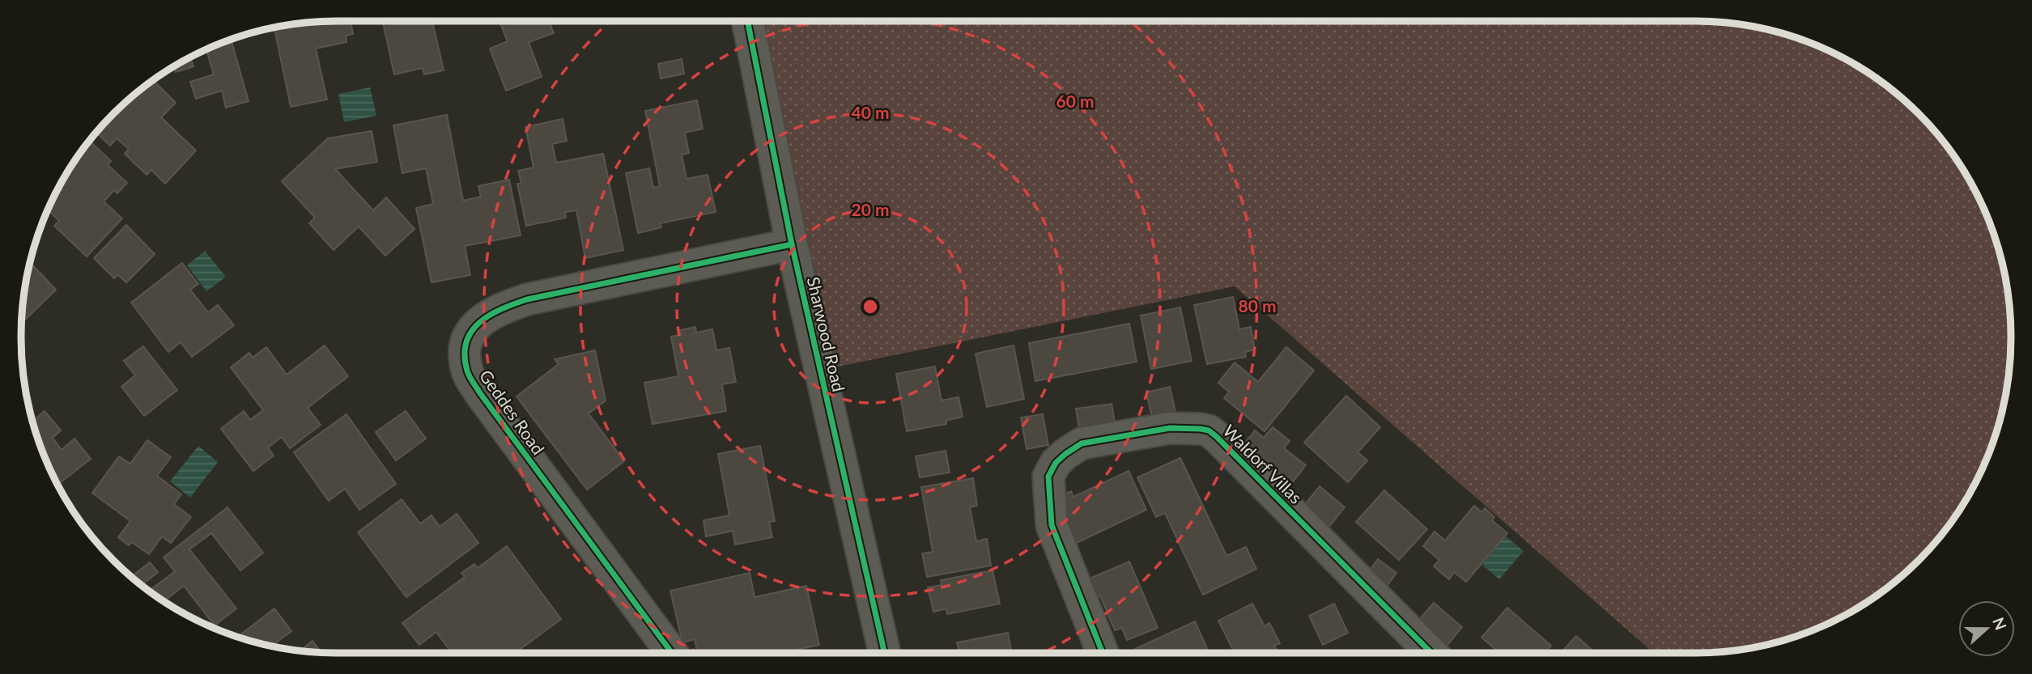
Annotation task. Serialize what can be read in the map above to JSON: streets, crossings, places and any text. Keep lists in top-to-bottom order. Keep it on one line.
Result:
{"streets":{"street":["Sharwood Road","Geddes Road","Waldorf Villas"]},"crossings":[["Sharwood Road","Geddes Road"]],"north":"right","rings":["60 m","40 m","20 m","80 m"]}
